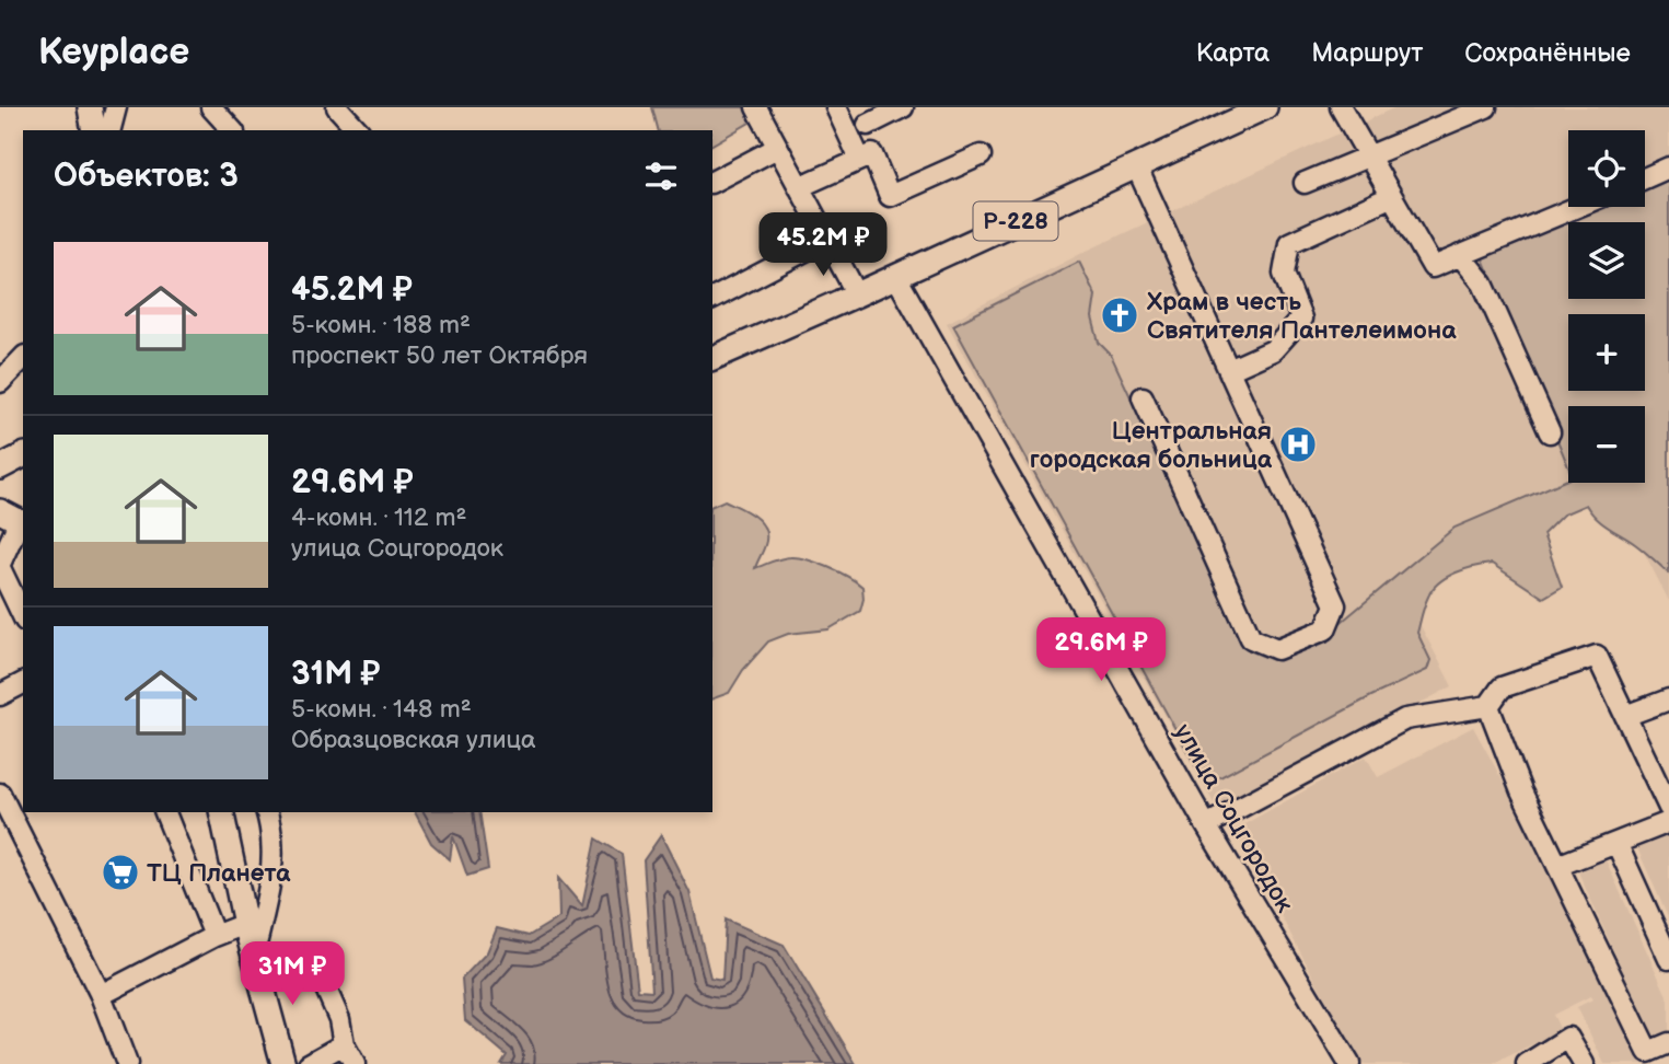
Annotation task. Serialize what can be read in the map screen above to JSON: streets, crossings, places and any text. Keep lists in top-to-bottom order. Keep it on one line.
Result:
{"streets":{"main road":["Р-228"],"street":["улица Соцгородок"]},"crossings":[["Р-228","улица Соцгородок"]],"places":{"church":["Храм в честь Святителя Пантелеимона"],"hospital":["Центральная городская больница"],"supermarket":["ТЦ Планета"]},"page":{"header":"Keyplace","nav":["Карта","Маршрут","Сохранённые"],"map_buttons":["+","−"],"heading":"Объектов: 3","price":["45.2M ₽","29.6M ₽","31M ₽"],"list":[{"name":"45.2M ₽","note":"5-комн. · 188 m² · проспект 50 лет Октября"},{"name":"29.6M ₽","note":"4-комн. · 112 m² · улица Соцгородок"},{"name":"31M ₽","note":"5-комн. · 148 m² · Образцовская улица"}]}}
